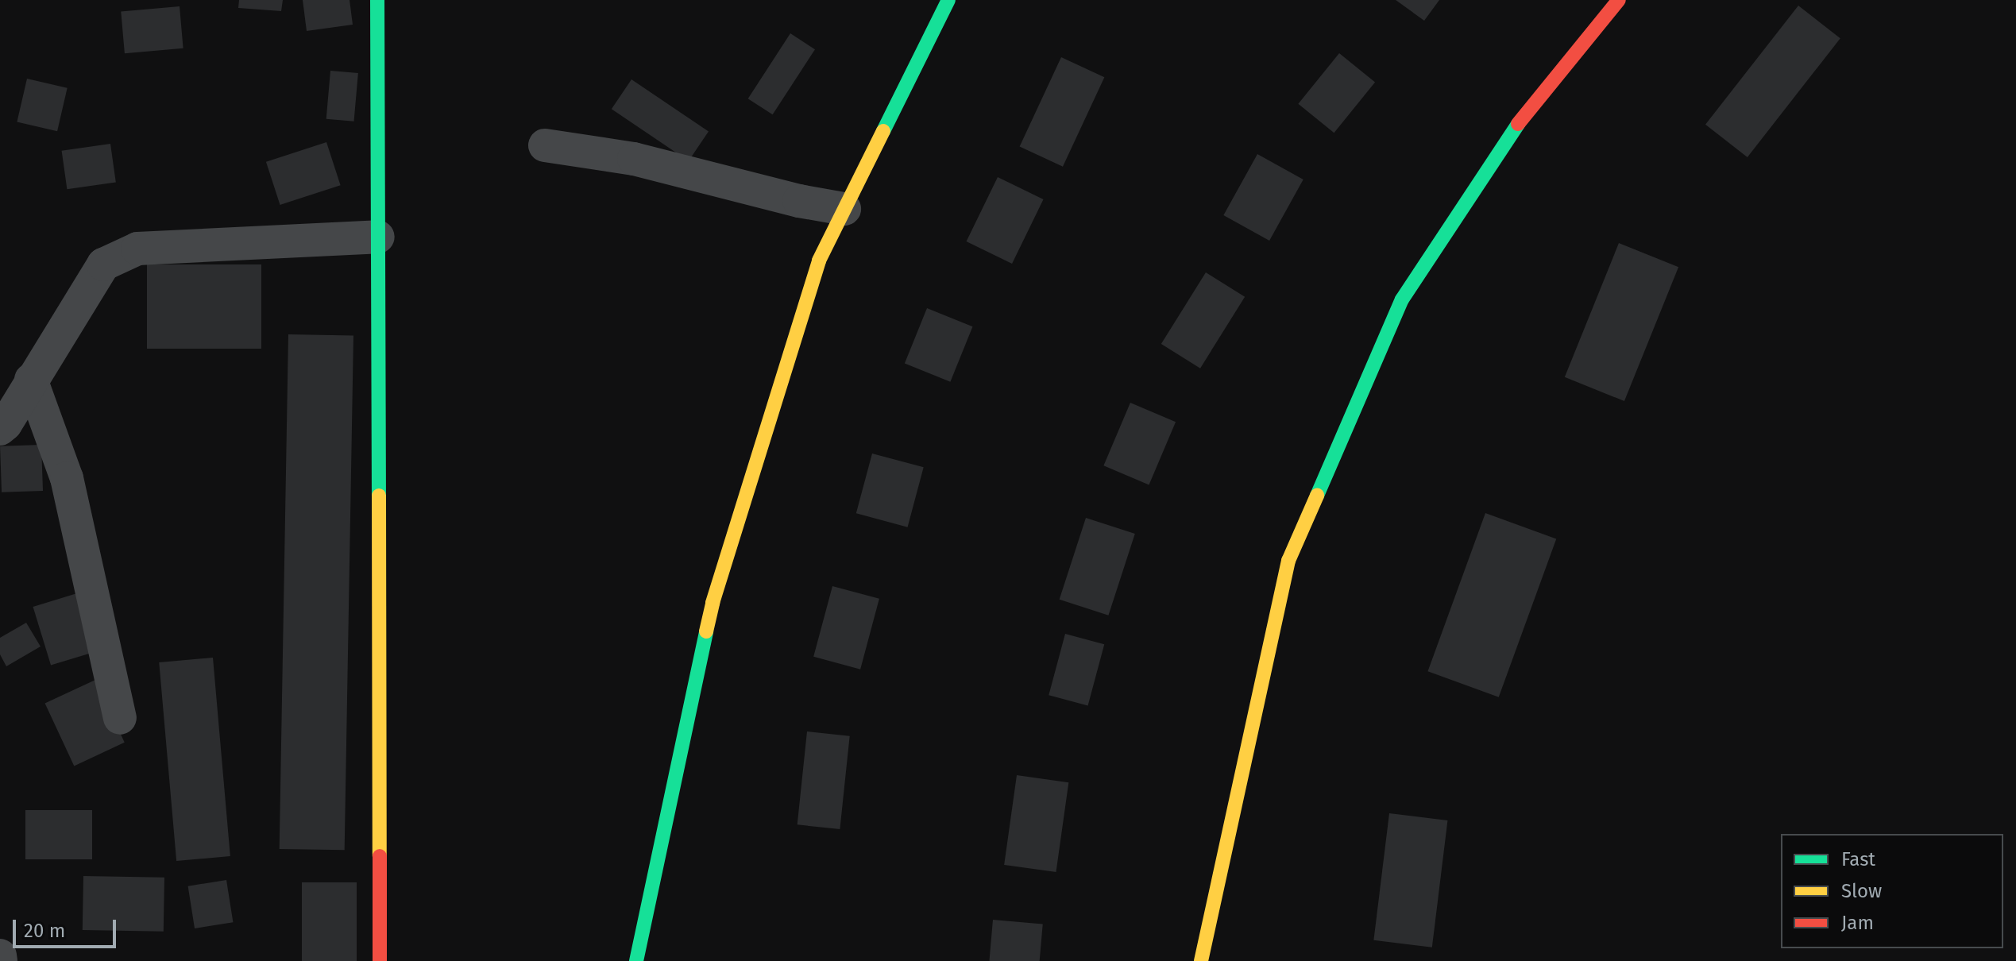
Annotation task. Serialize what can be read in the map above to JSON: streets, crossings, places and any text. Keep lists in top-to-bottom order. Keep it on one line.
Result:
{"legend":["Fast","Slow","Jam"],"scale_bar":"20 m"}
